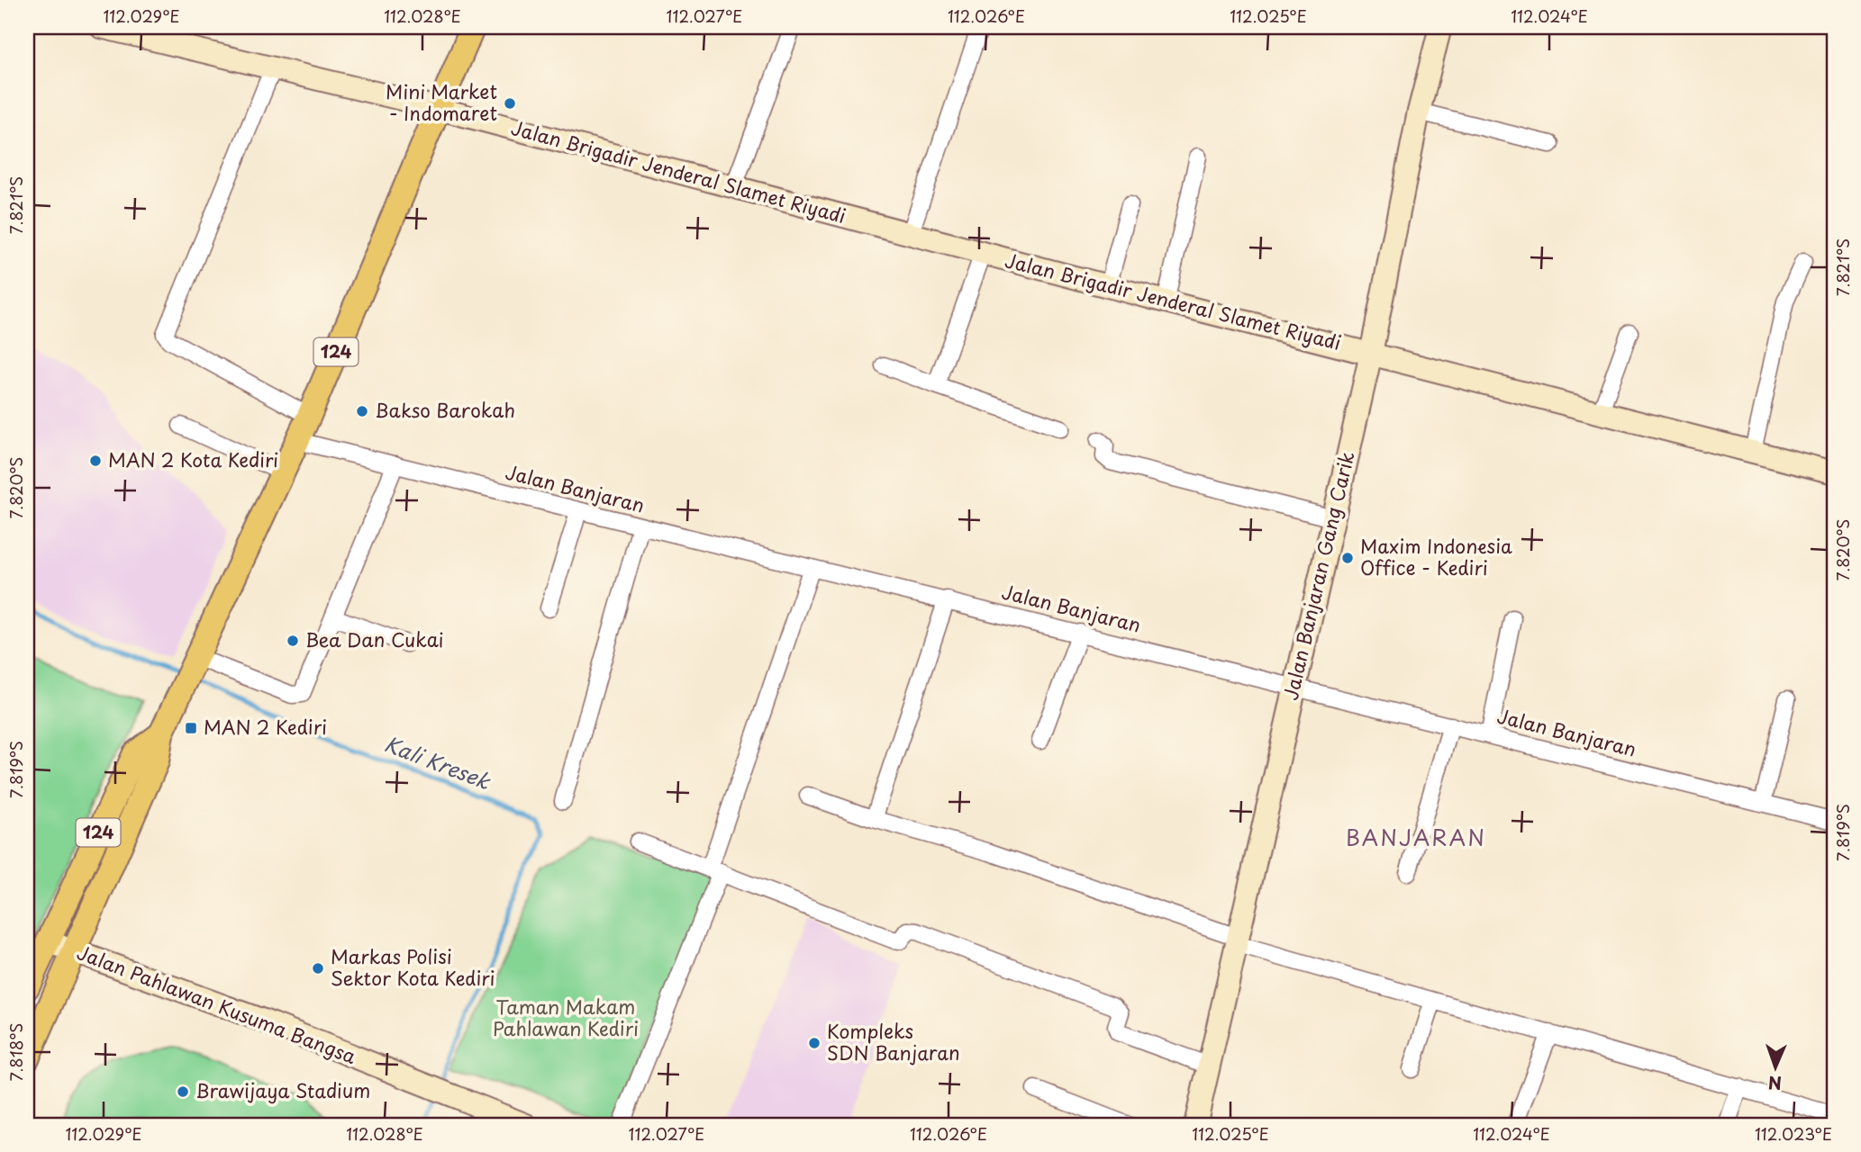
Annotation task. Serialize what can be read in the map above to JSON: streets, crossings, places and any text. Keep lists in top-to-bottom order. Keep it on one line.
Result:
{"streets":{"main road":["124"],"street":["Jalan Brigadir Jenderal Slamet Riyadi","Jalan Banjaran","Jalan Banjaran Gang Carik","Jalan Pahlawan Kusuma Bangsa"]},"crossings":[["Jalan Brigadir Jenderal Slamet Riyadi","124"],["Jalan Brigadir Jenderal Slamet Riyadi","Jalan Banjaran Gang Carik"],["124","Jalan Banjaran"],["124","Jalan Pahlawan Kusuma Bangsa"],["Jalan Banjaran","Jalan Banjaran Gang Carik"]],"districts":["BANJARAN"],"water":["Kali Kresek"],"parks":["Taman Makam Pahlawan Kediri"],"places":{"other":["Mini Market - Indomaret","Bakso Barokah","MAN 2 Kota Kediri","Maxim Indonesia Office - Kediri","Bea Dan Cukai","Markas Polisi Sektor Kota Kediri","Kompleks SDN Banjaran","Brawijaya Stadium"],"transit":["MAN 2 Kediri"]},"north":"bottom","coordinates":["112.029°E","112.028°E","112.027°E","112.026°E","112.025°E","112.024°E","7.821°S","7.820°S","7.819°S","7.818°S","112.023°E"]}
